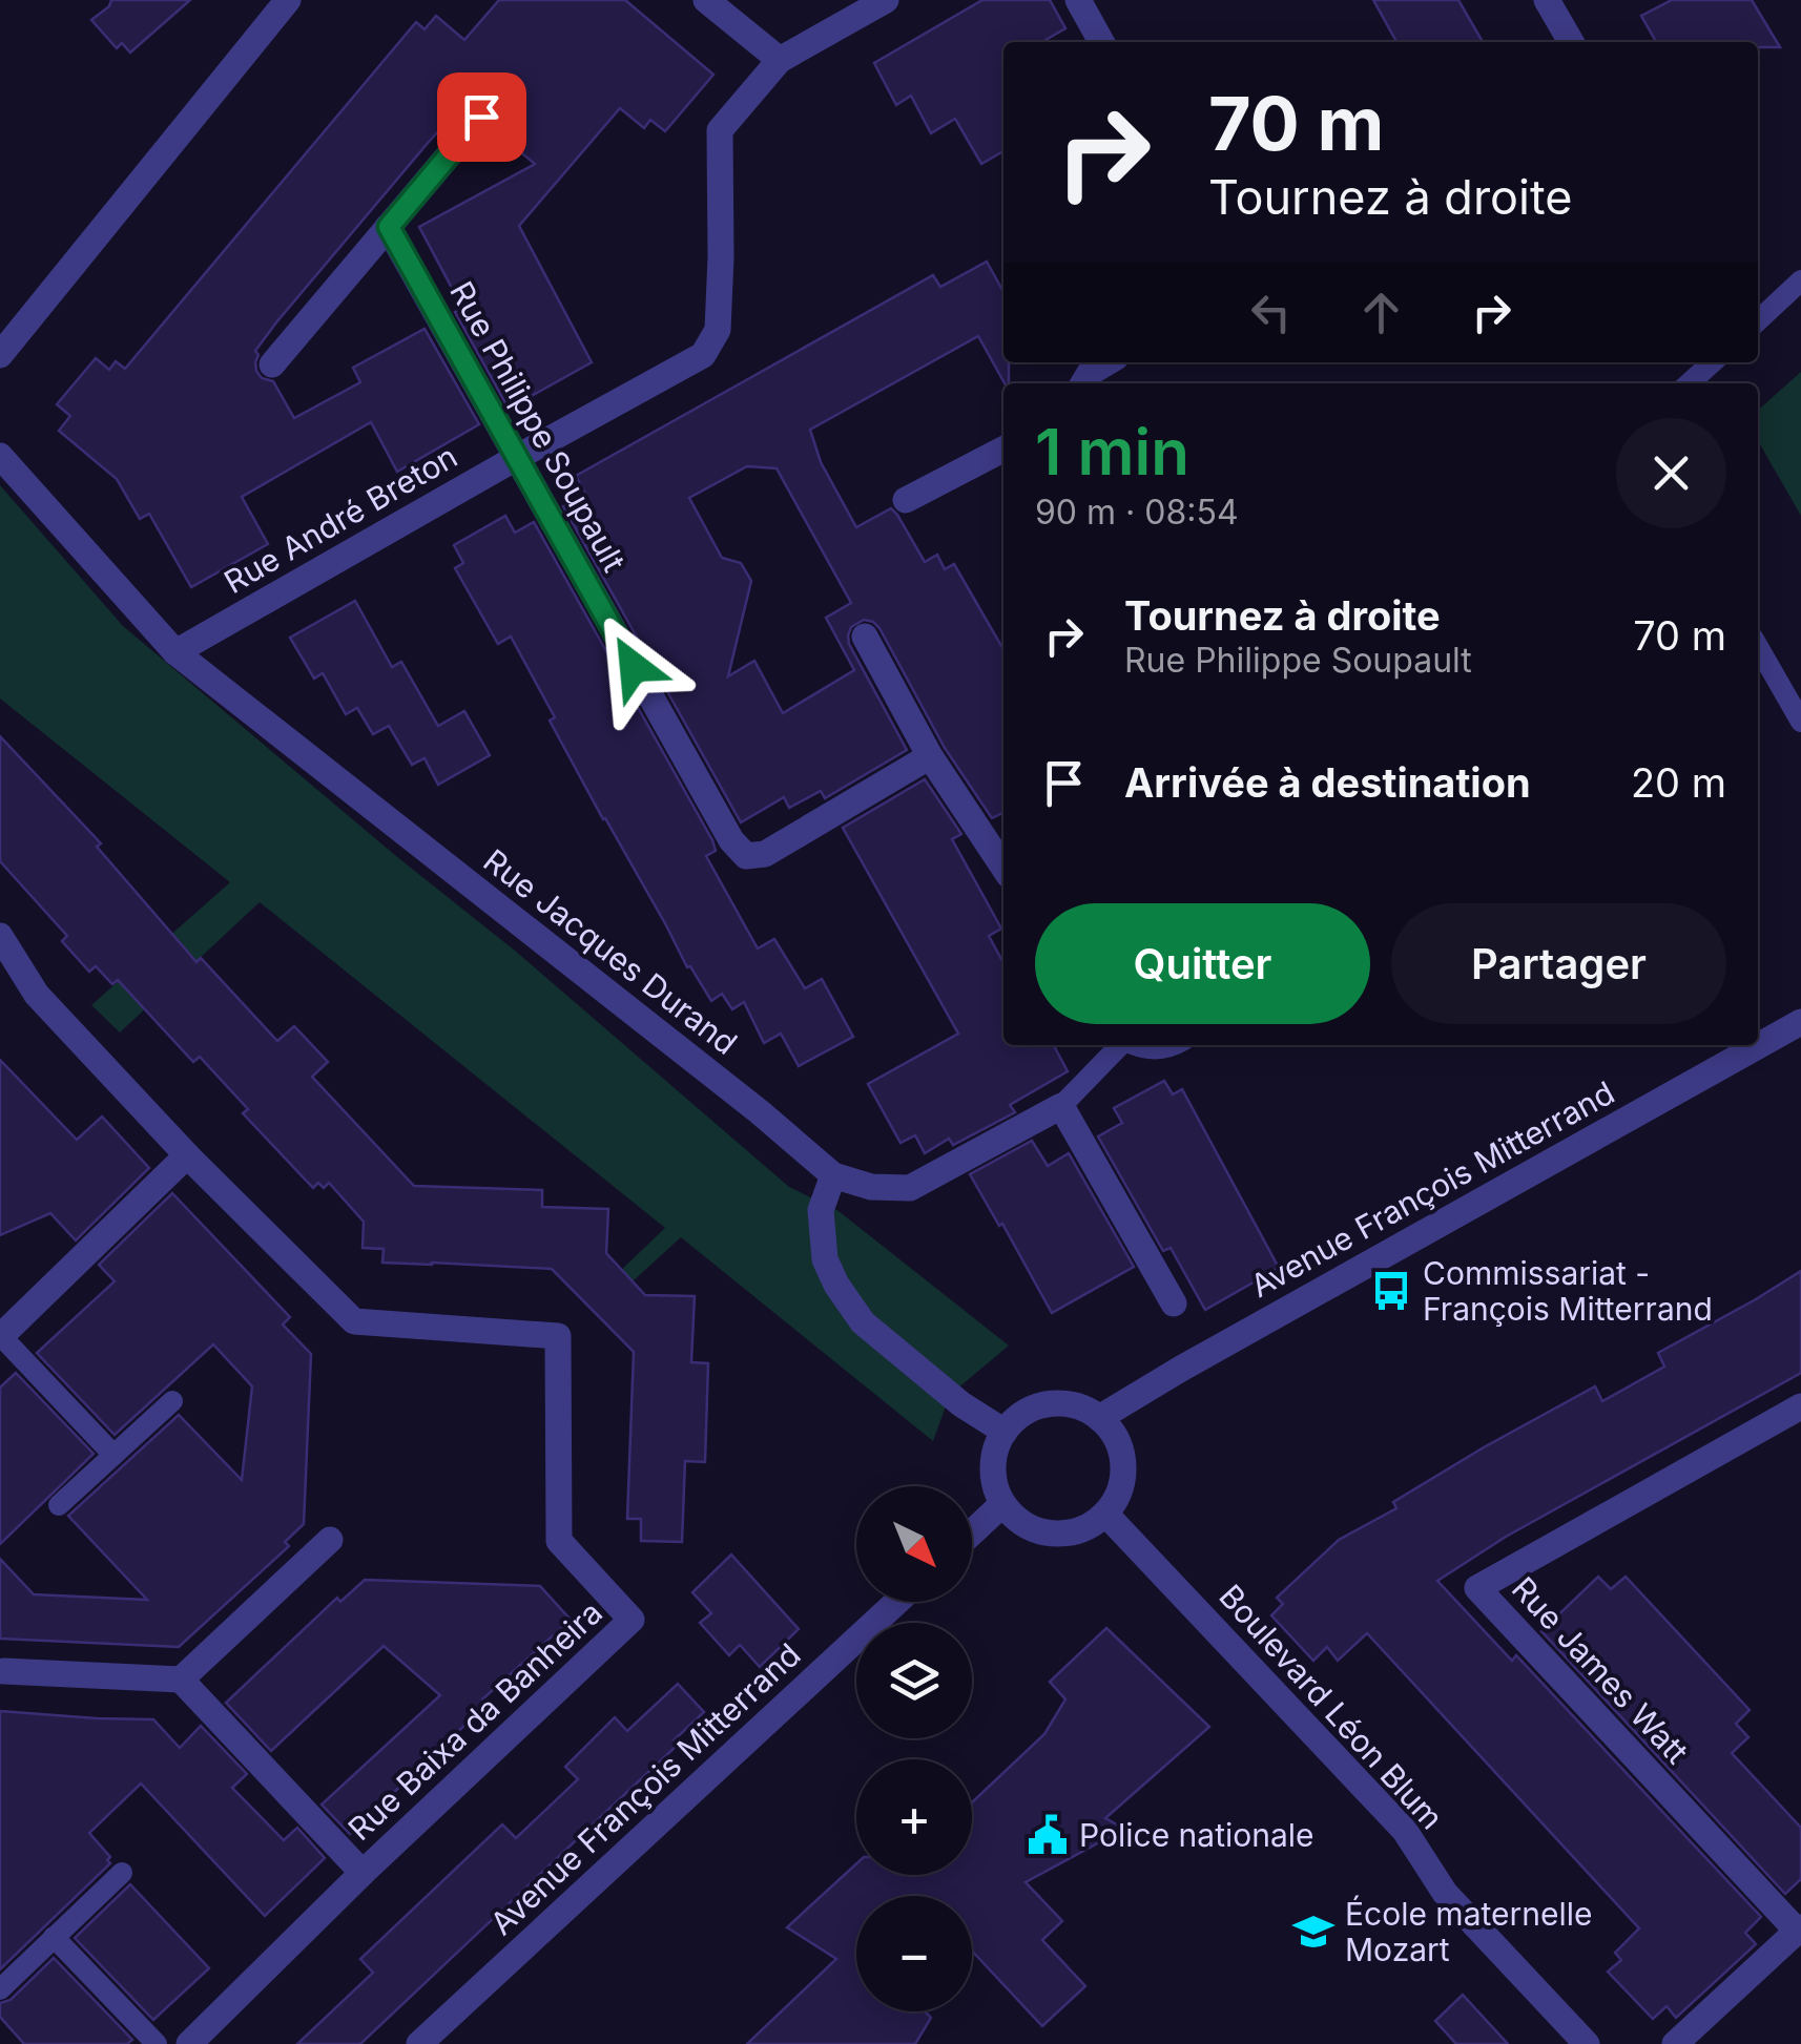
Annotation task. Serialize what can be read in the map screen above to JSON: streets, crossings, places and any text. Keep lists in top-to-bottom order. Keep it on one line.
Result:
{"streets":{"street":["Rue Philippe Soupault","Rue André Breton","Rue Jacques Durand","Avenue François Mitterrand","Rue James Watt","Boulevard Léon Blum","Rue Baixa da Banheira"]},"crossings":[["Rue Philippe Soupault","Rue André Breton"],["Rue André Breton","Rue Jacques Durand"],["Avenue François Mitterrand","Boulevard Léon Blum"]],"places":{"bus stop":["Commissariat - François Mitterrand"],"public building":["Police nationale"],"school or university":["École maternelle Mozart"]},"north":"bottom right","page":{"turn":["70 m","Tournez à droite"],"heading":["1 min","90 m · 08:54"],"list":[{"name":"Tournez à droite","note":"Rue Philippe Soupault","value":"70 m"},{"name":"Arrivée à destination","value":"20 m"}],"buttons":["Quitter","Partager"],"map_buttons":["+","−"]}}
